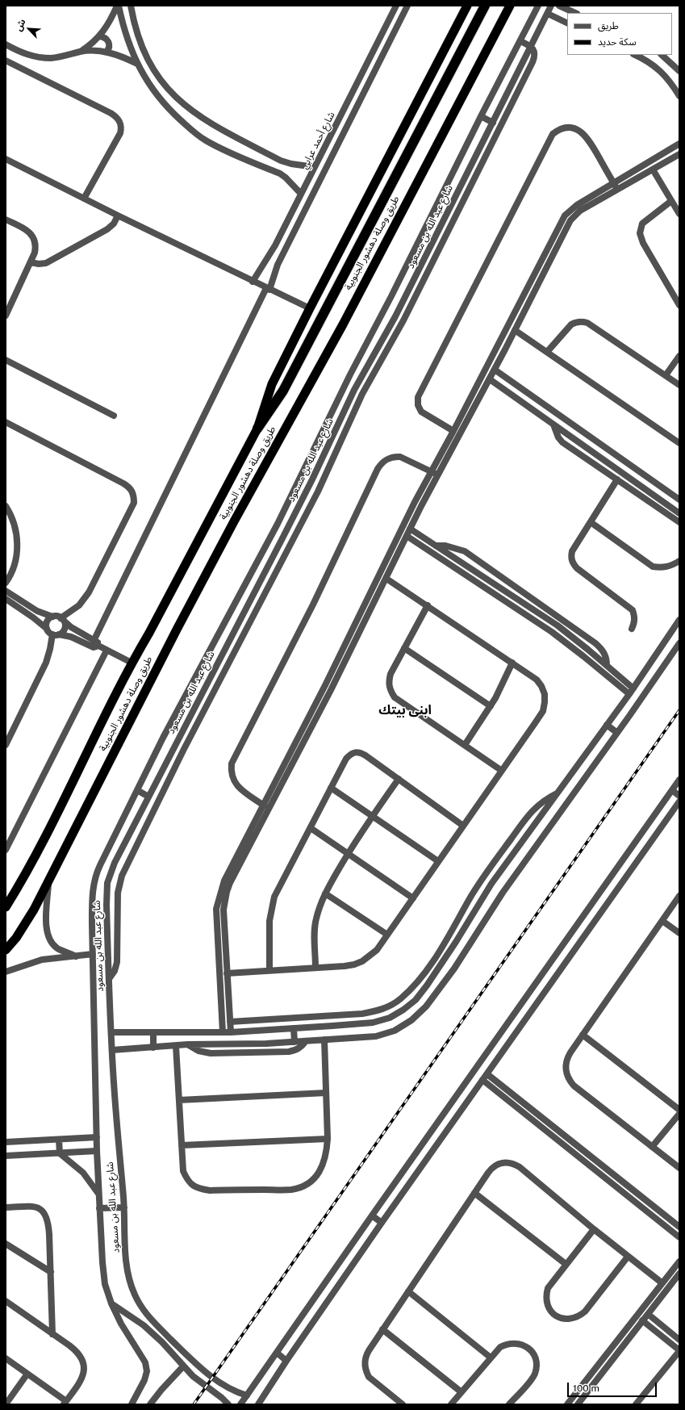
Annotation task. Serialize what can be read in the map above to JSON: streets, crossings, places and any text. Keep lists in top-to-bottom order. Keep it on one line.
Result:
{"streets":{"highway":["طريق وصلة دهشور الجنوبية"],"street":["شارع أحمد عرابي","شارع عبد الله بن مسعود"]},"districts":["ابنى بيتك"],"legend":["طريق","سكة حديد"],"scale_bar":"100 m","north":"top left"}
